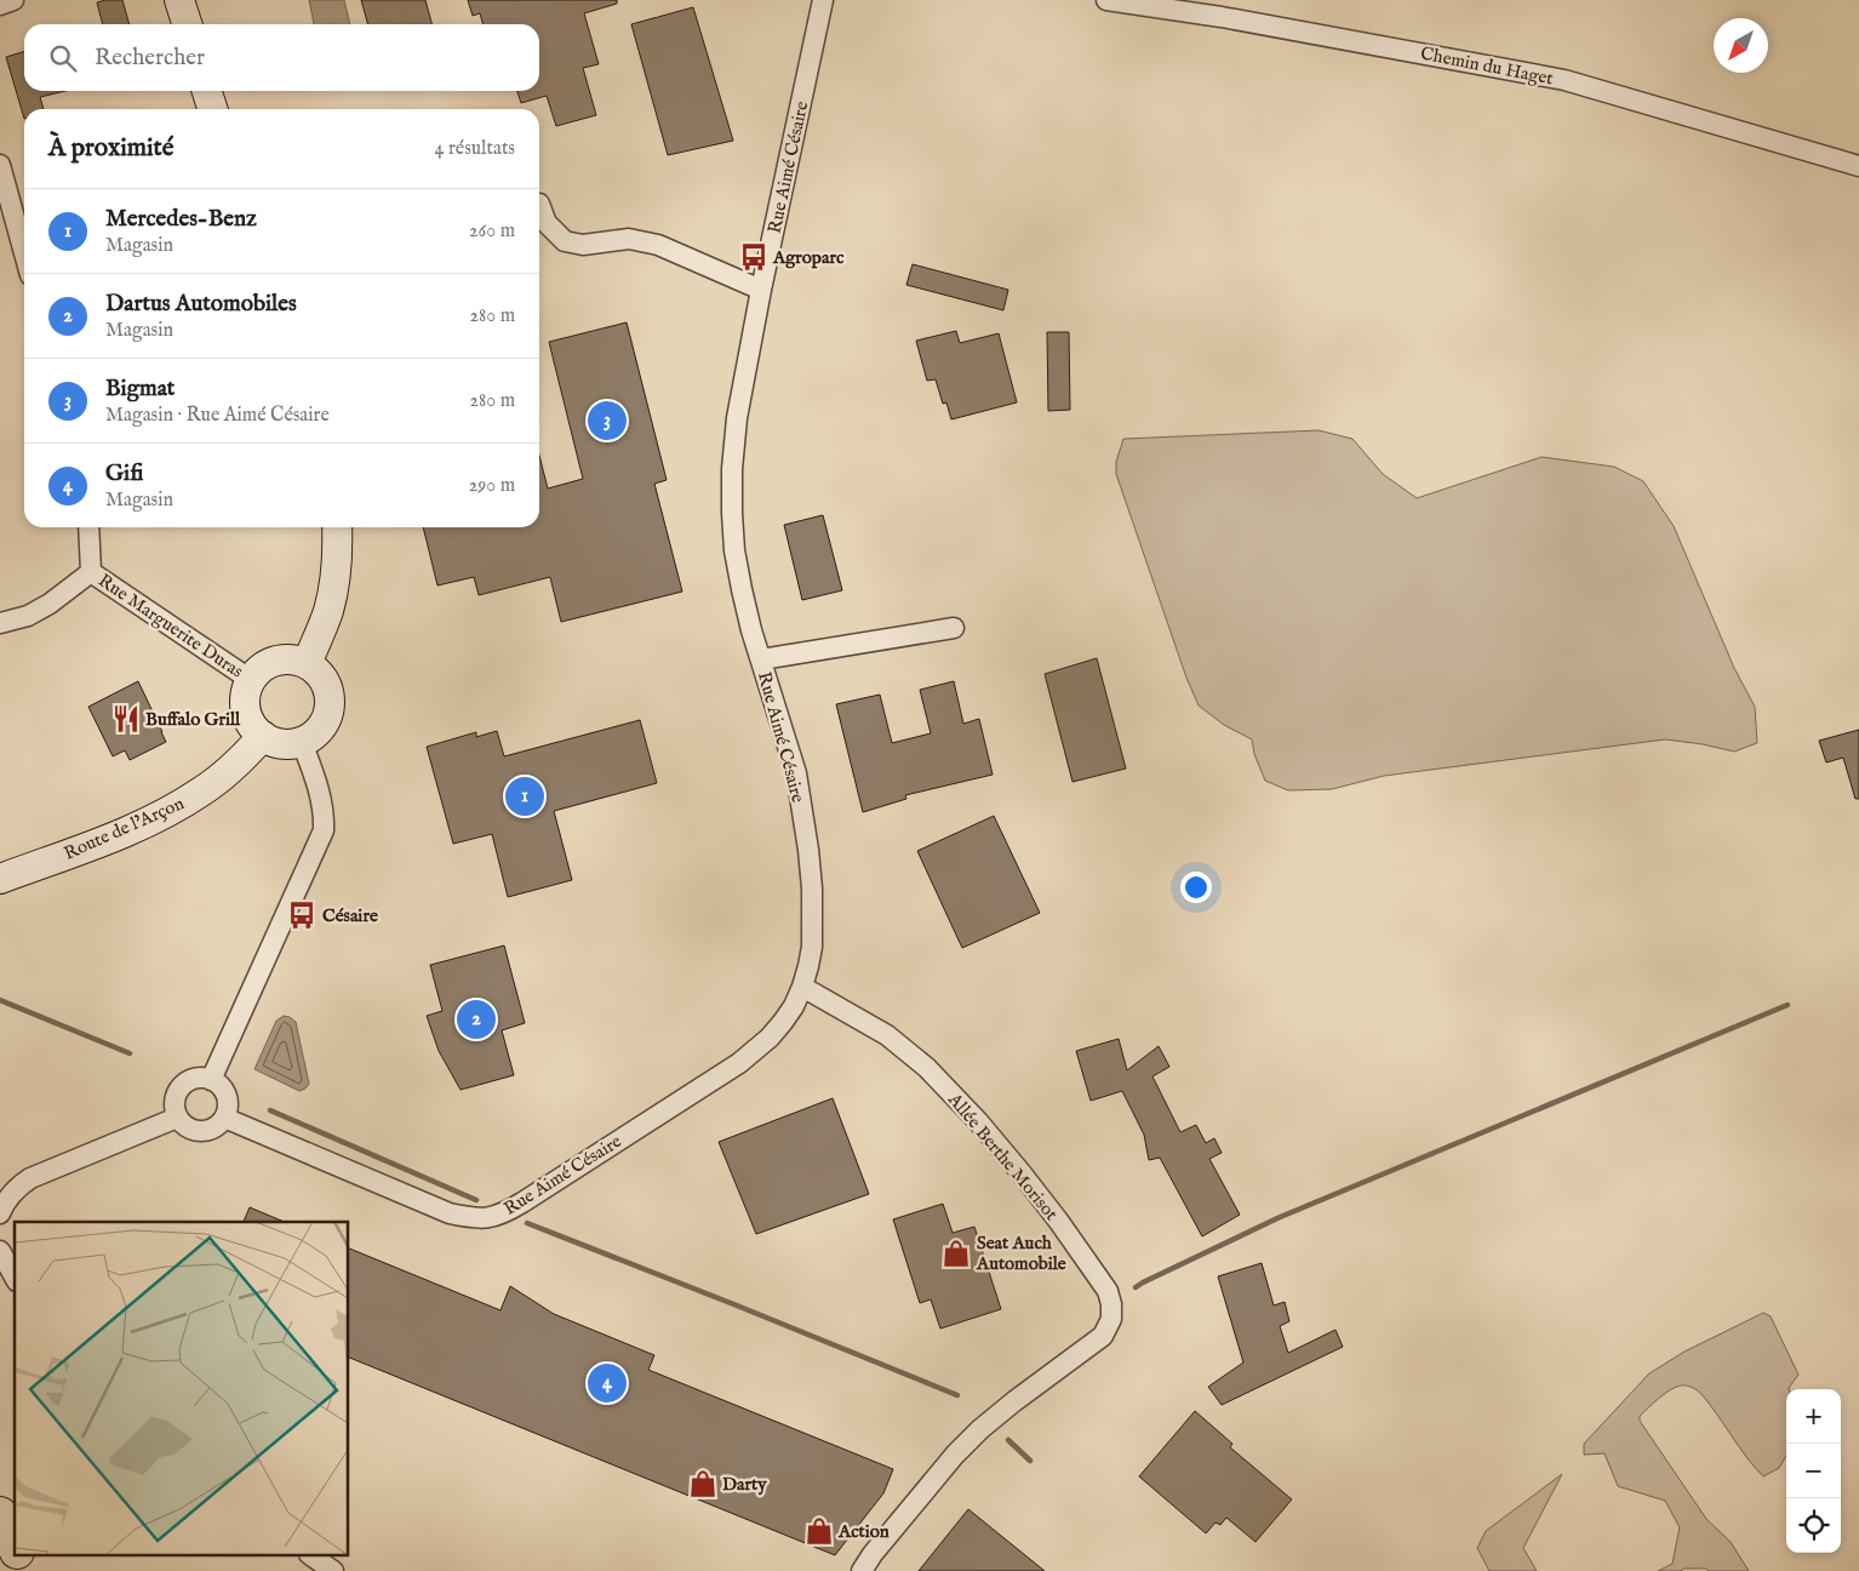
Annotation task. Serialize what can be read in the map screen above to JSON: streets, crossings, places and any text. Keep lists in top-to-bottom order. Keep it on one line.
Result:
{"streets":{"street":["Chemin du Haget","Rue Aimé Césaire","Rue Marguerite Duras","Route de l’Arçon","Allée Berthe Morisot"]},"crossings":[["Rue Aimé Césaire","Allée Berthe Morisot"],["Rue Marguerite Duras","Route de l’Arçon"]],"places":{"bus stop":["Agroparc","Césaire"],"restaurant":["Buffalo Grill"],"shop":["Seat Auch Automobile","Darty","Action"]},"north":"bottom left","page":{"search":"Rechercher","heading":["À proximité","4 résultats"],"list":[{"mark":"1","name":"Mercedes-Benz","note":"Magasin","value":"260 m"},{"mark":"2","name":"Dartus Automobiles","note":"Magasin","value":"280 m"},{"mark":"3","name":"Bigmat","note":"Magasin · Rue Aimé Césaire","value":"280 m"},{"mark":"4","name":"Gifi","note":"Magasin","value":"290 m"}],"pins":["3","1","2","4"],"map_buttons":["+","−"]}}
